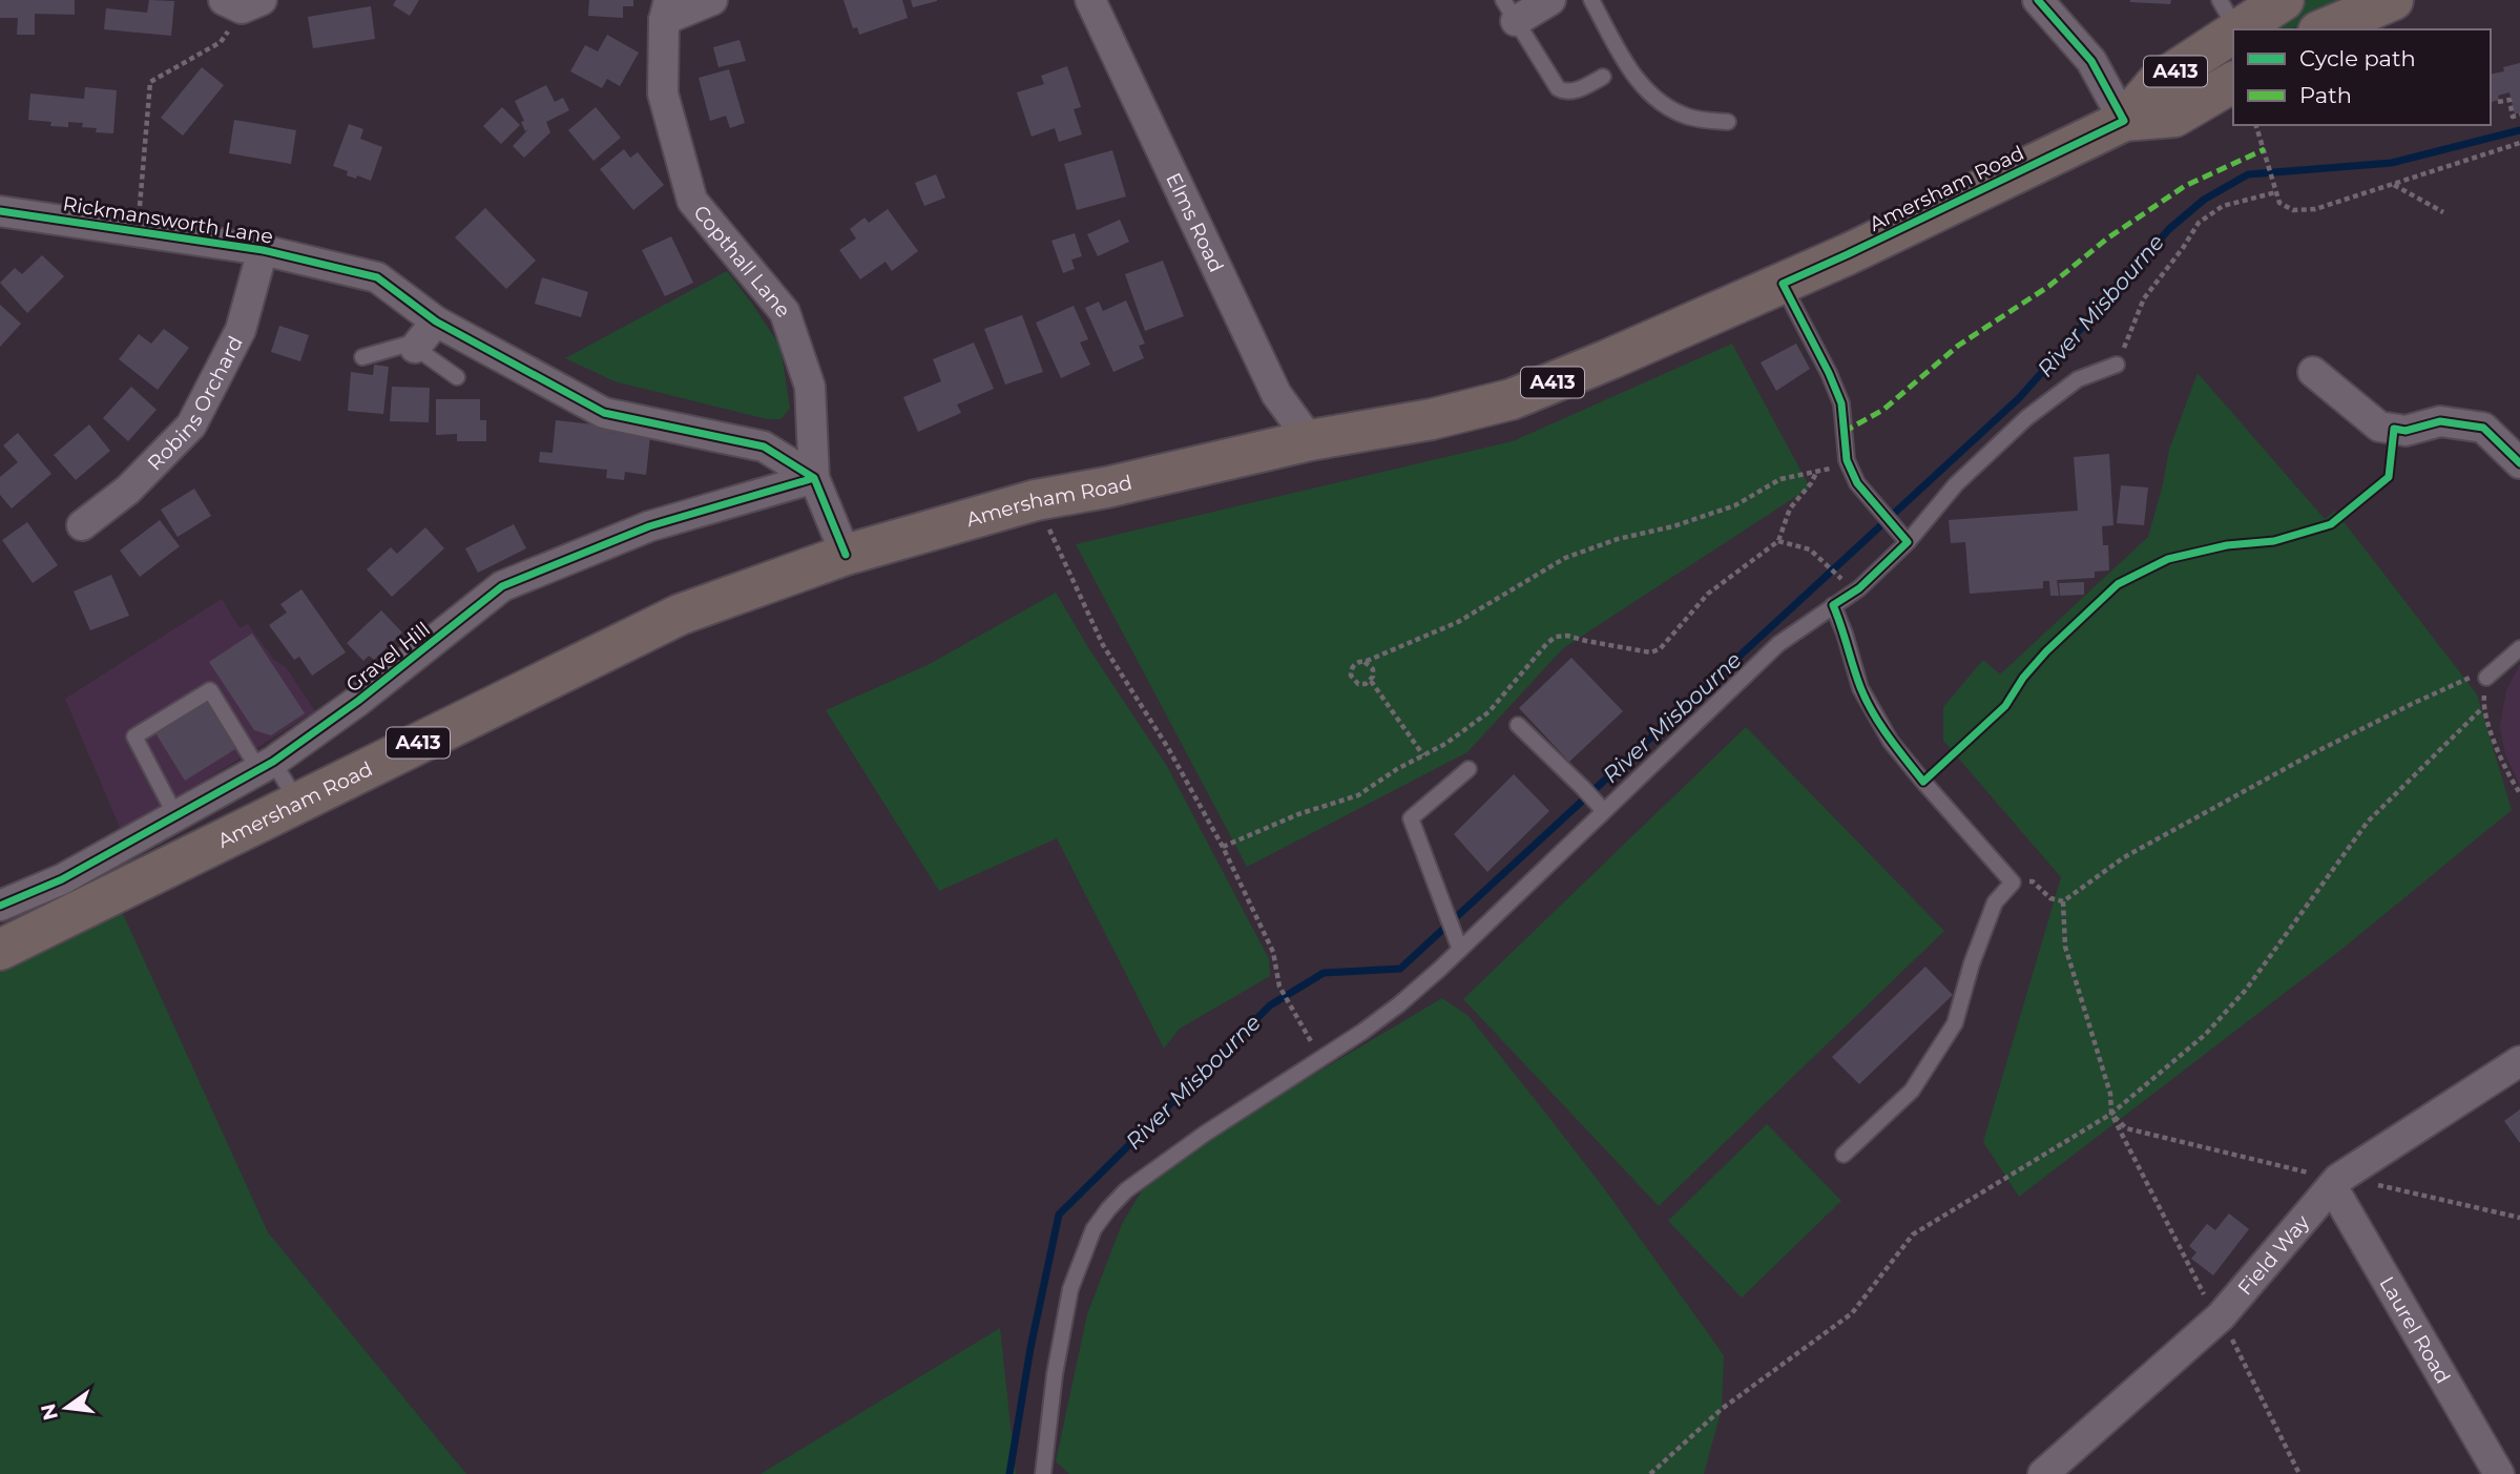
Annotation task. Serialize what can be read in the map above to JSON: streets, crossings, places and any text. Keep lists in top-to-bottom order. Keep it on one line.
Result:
{"streets":{"highway":["A413","Amersham Road"],"street":["Rickmansworth Lane","Elms Road","Copthall Lane","Robins Orchard","Gravel Hill","Field Way","Laurel Road"]},"crossings":[["Amersham Road","Elms Road"],["Rickmansworth Lane","Copthall Lane"],["Rickmansworth Lane","Robins Orchard"],["Rickmansworth Lane","Gravel Hill"],["Copthall Lane","Gravel Hill"],["Field Way","Laurel Road"]],"water":["River Misbourne"],"legend":["Cycle path","Path"],"north":"left"}
